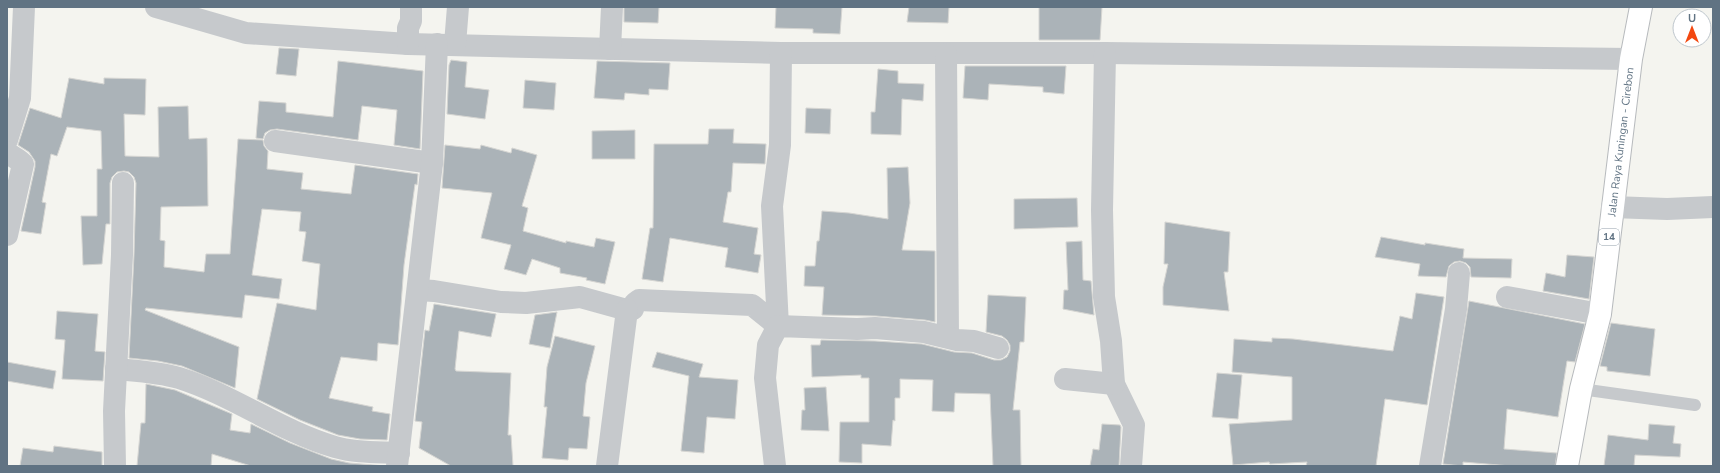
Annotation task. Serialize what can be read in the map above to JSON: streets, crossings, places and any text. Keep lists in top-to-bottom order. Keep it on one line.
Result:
{"streets":{"highway":["Jalan Raya Kuningan - Cirebon","14"]},"north":"top"}
